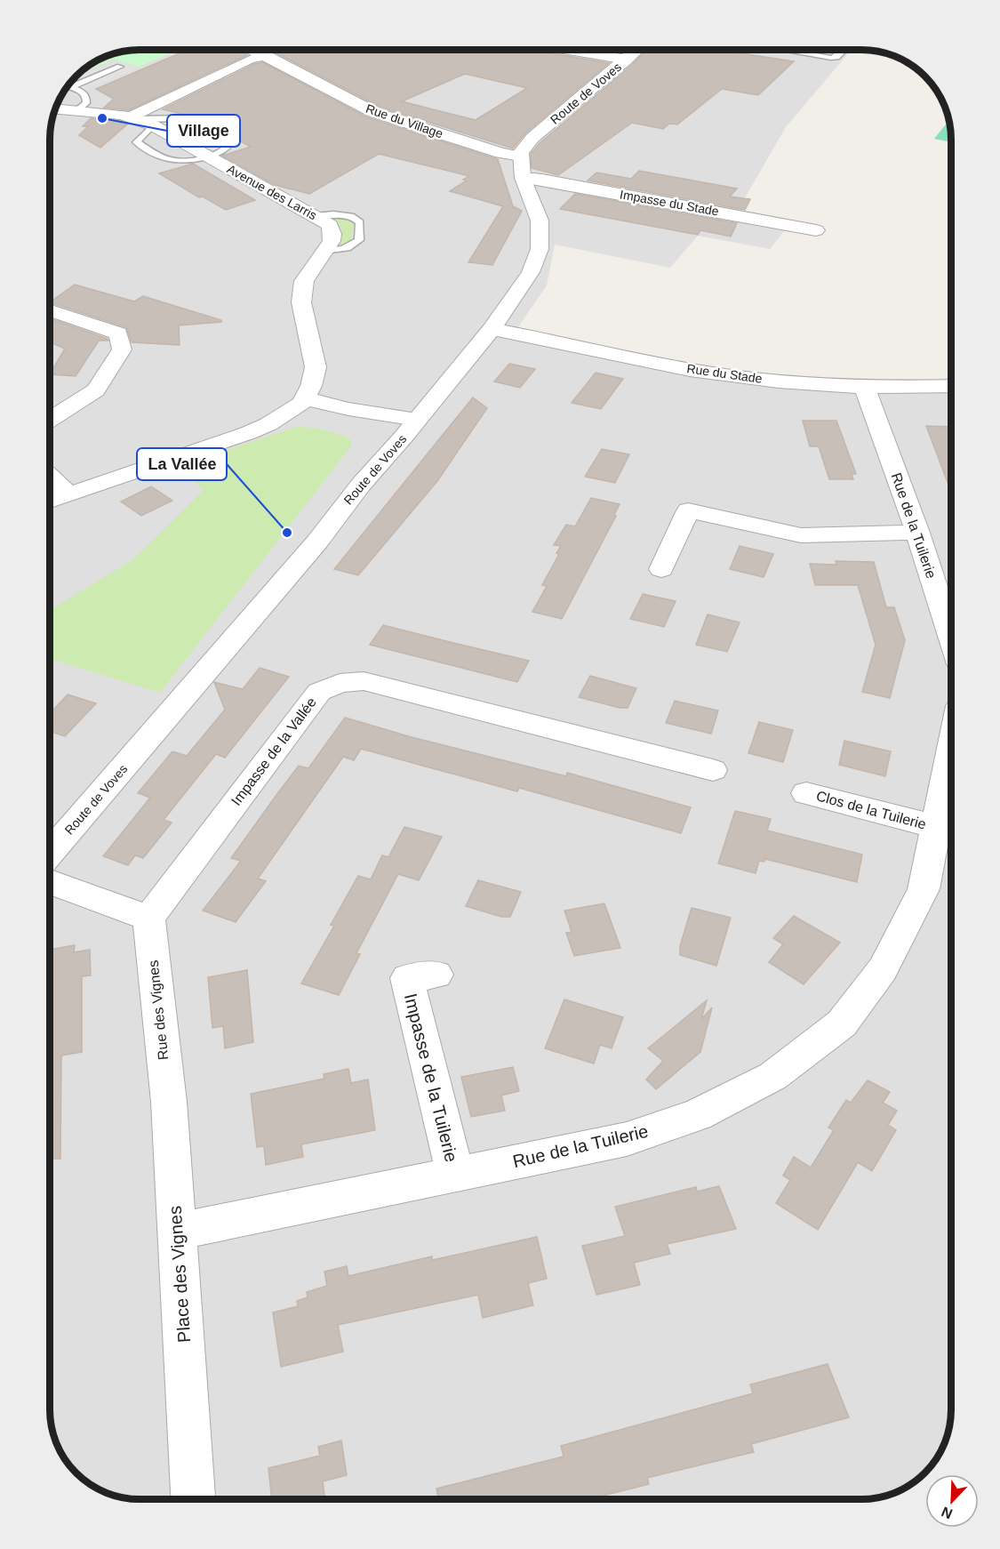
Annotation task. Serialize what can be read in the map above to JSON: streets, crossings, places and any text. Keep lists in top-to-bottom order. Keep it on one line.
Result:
{"streets":{"street":["Route de Voves","Rue du Village","Avenue des Larris","Impasse du Stade","Rue du Stade","Rue de la Tuilerie","Impasse de la Vallée","Clos de la Tuilerie","Rue des Vignes","Impasse de la Tuilerie","Place des Vignes"]},"crossings":[["Route de Voves","Rue du Village"],["Route de Voves","Impasse du Stade"],["Route de Voves","Rue du Stade"],["Rue du Stade","Rue de la Tuilerie"],["Rue de la Tuilerie","Clos de la Tuilerie"],["Rue de la Tuilerie","Impasse de la Tuilerie"],["Rue de la Tuilerie","Place des Vignes"],["Impasse de la Vallée","Rue des Vignes"],["Rue des Vignes","Place des Vignes"]],"places":["Village","La Vallée"],"north":"bottom left"}
